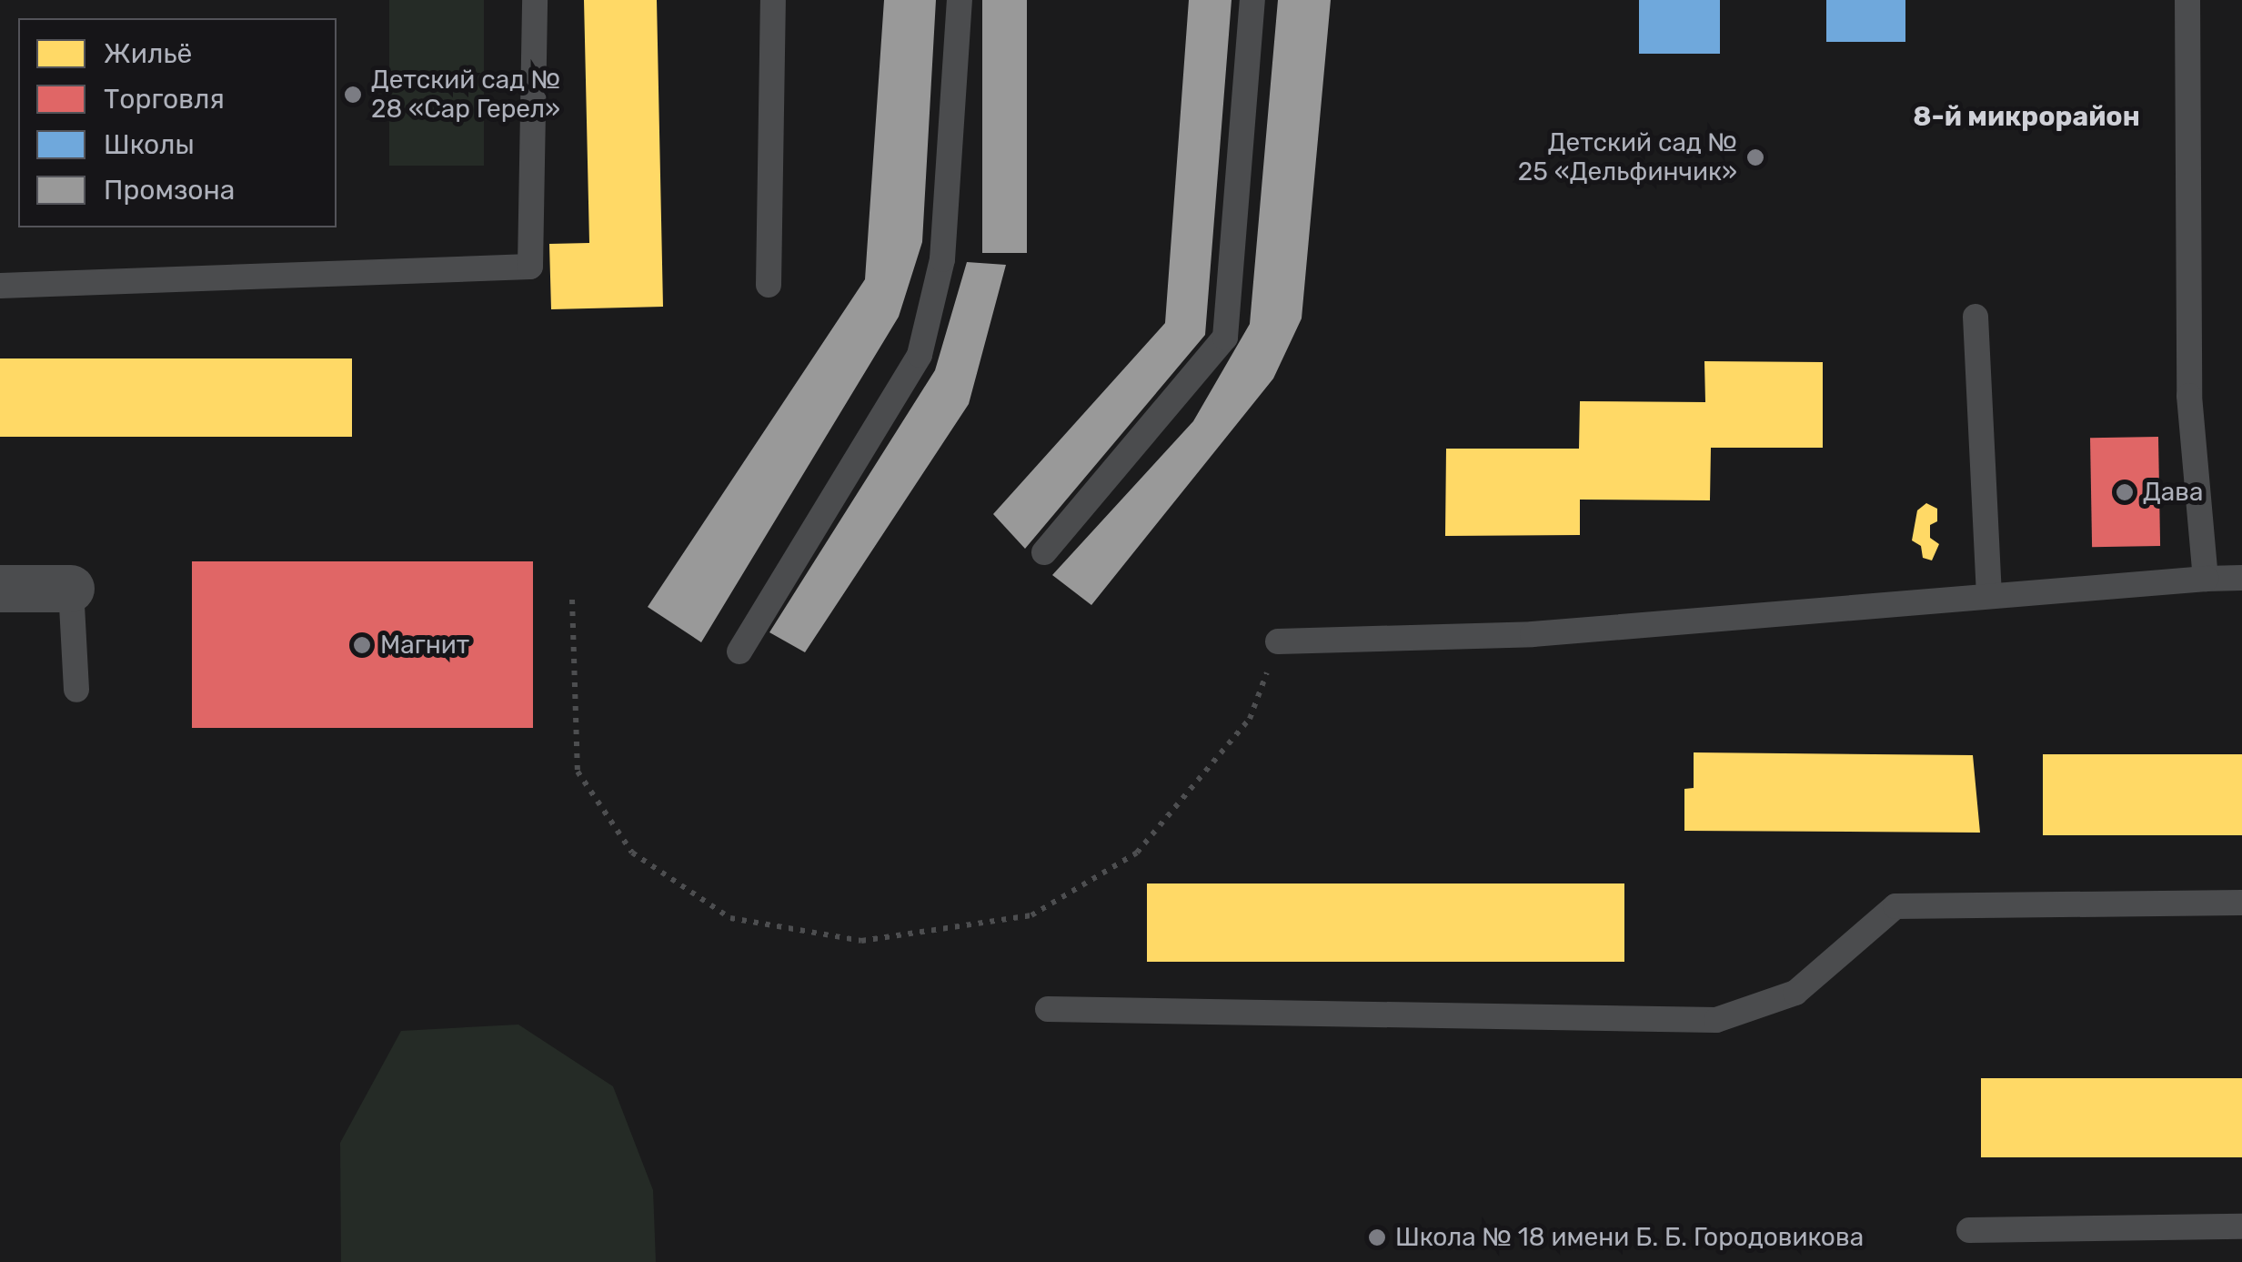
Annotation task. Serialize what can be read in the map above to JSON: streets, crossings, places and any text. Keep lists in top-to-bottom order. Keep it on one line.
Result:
{"districts":["8-й микрорайон"],"places":["Детский сад № 28 «Сар Герел»","Детский сад № 25 «Дельфинчик»","Дава","Магнит","Школа № 18 имени Б. Б. Городовикова"],"legend":["Жильё","Торговля","Школы","Промзона"]}
